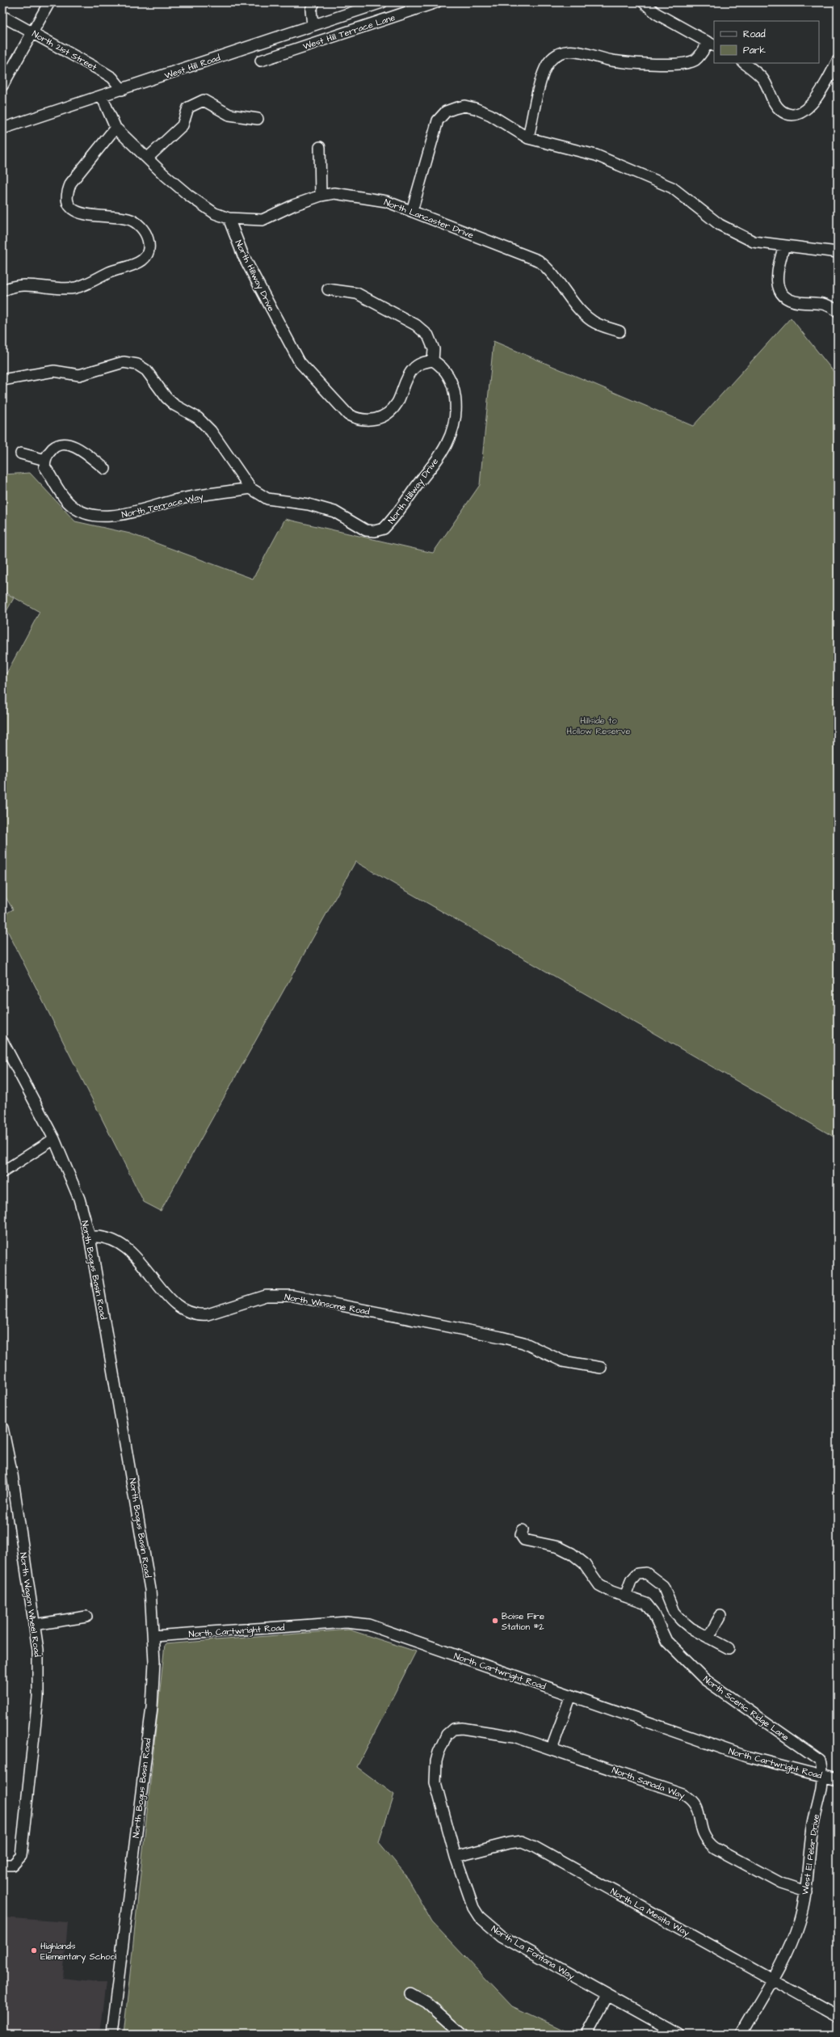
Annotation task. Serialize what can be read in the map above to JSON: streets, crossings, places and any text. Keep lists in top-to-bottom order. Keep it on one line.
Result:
{"streets":{"street":["West Hill Terrace Lane","North 21st Street","West Hill Road","North Lancaster Drive","North Hillway Drive","North Terrace Way","North Bogus Basin Road","North Winsome Road","North Wagon Wheel Road","North Cartwright Road","North Scenic Ridge Lane","North Sanada Way","West El Pelar Drive","North La Mesita Way","North La Fontana Way"]},"crossings":[["North 21st Street","West Hill Road"],["West Hill Road","North Lancaster Drive"],["North Lancaster Drive","North Hillway Drive"],["North Hillway Drive","North Terrace Way"],["North Bogus Basin Road","North Winsome Road"],["North Bogus Basin Road","North Cartwright Road"],["North Cartwright Road","North Scenic Ridge Lane"],["North Cartwright Road","West El Pelar Drive"],["North Scenic Ridge Lane","West El Pelar Drive"],["North Sanada Way","West El Pelar Drive"],["North Sanada Way","North La Fontana Way"],["West El Pelar Drive","North La Mesita Way"],["North La Mesita Way","North La Fontana Way"]],"parks":["Hillside to Hollow Reserve"],"places":["Boise Fire Station #2","Highlands Elementary School"],"legend":["Road","Park"]}
